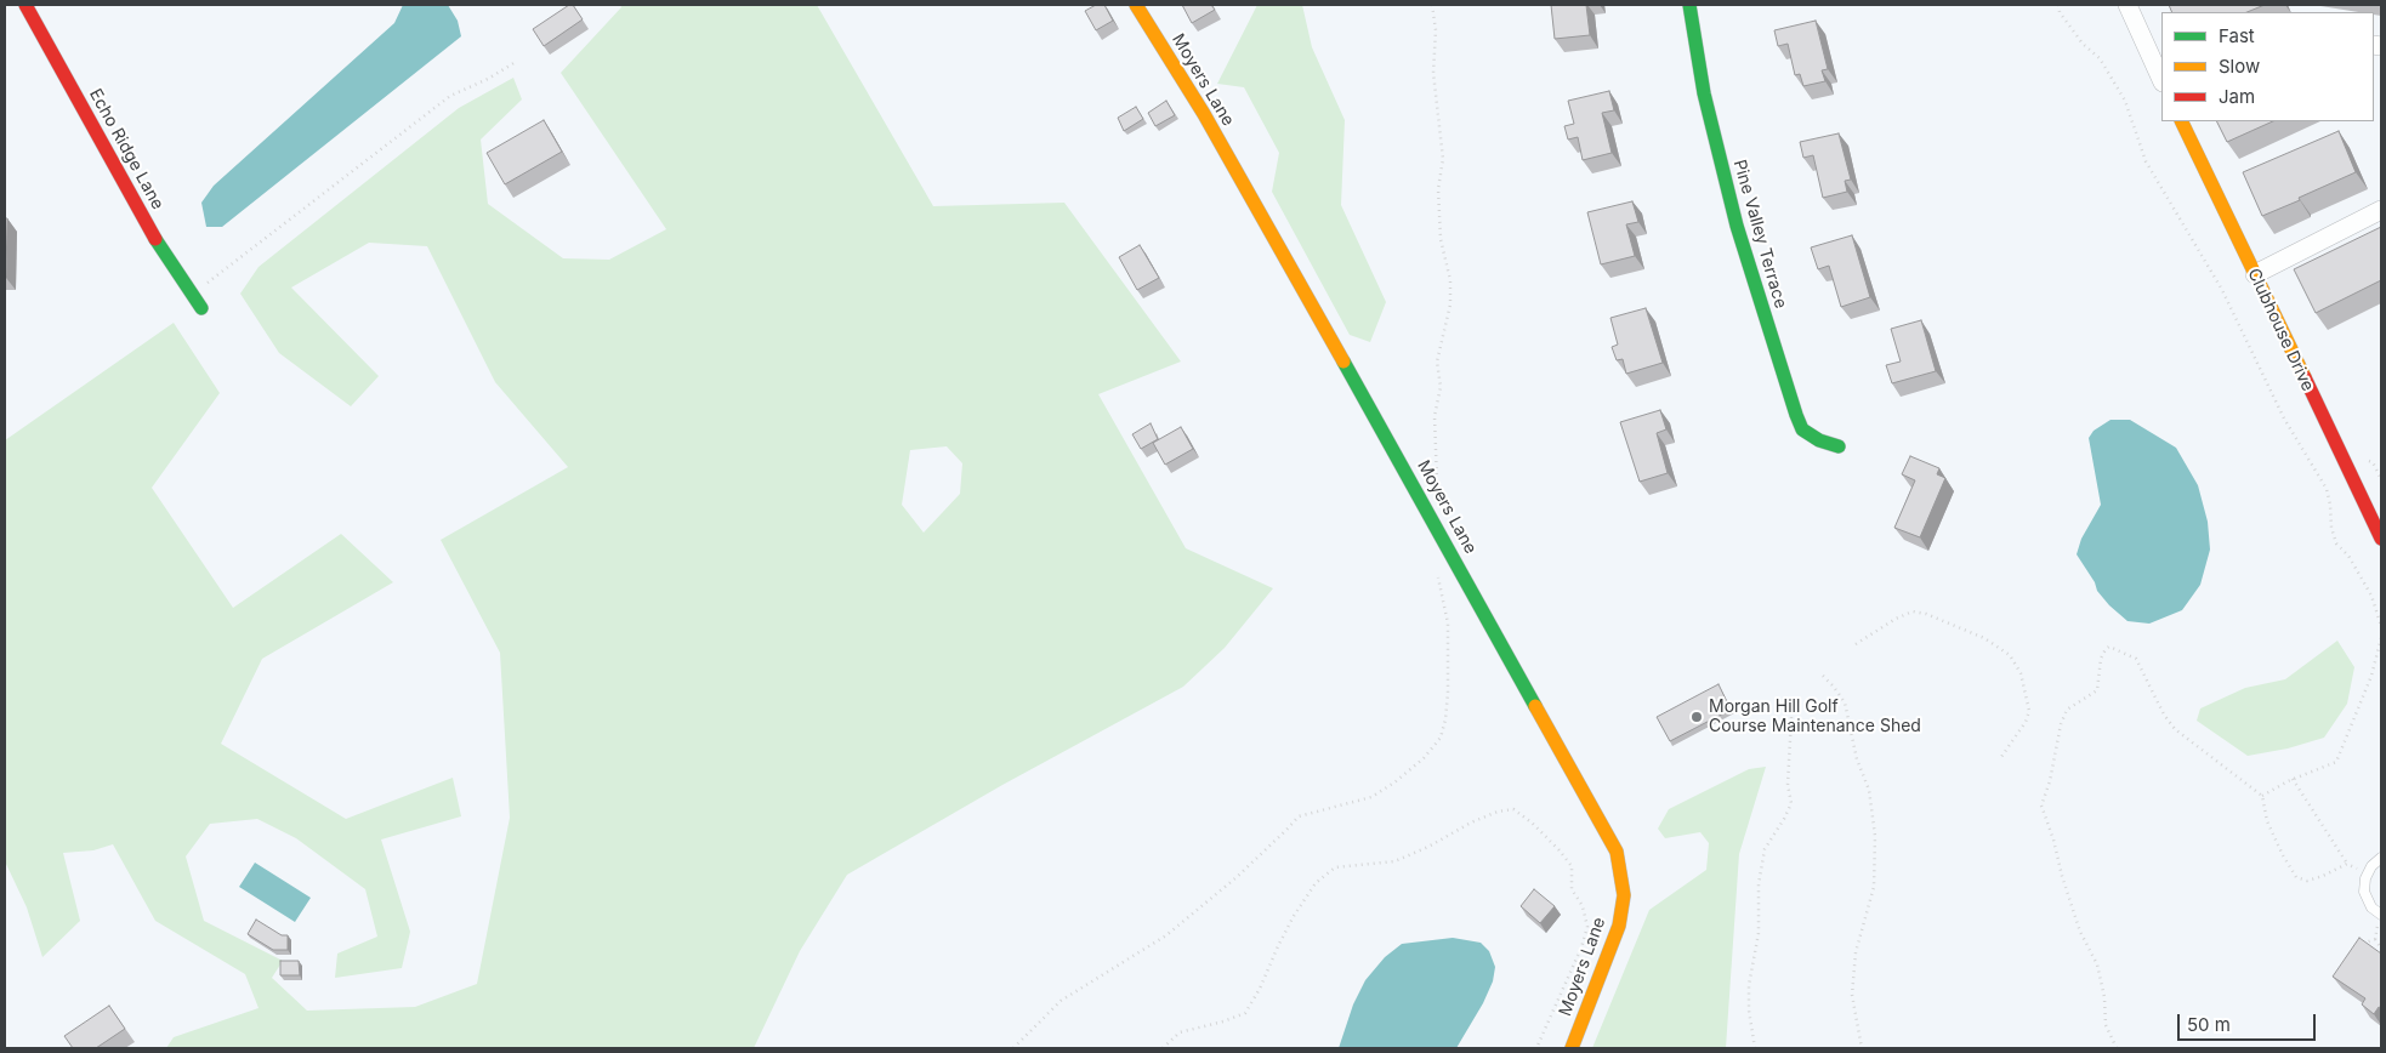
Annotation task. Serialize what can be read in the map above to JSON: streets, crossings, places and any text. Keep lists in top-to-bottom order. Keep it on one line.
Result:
{"streets":{"street":["Moyers Lane","Echo Ridge Lane","Pine Valley Terrace","Clubhouse Drive"]},"places":["Morgan Hill Golf Course Maintenance Shed"],"legend":["Fast","Slow","Jam"],"scale_bar":"50 m"}
